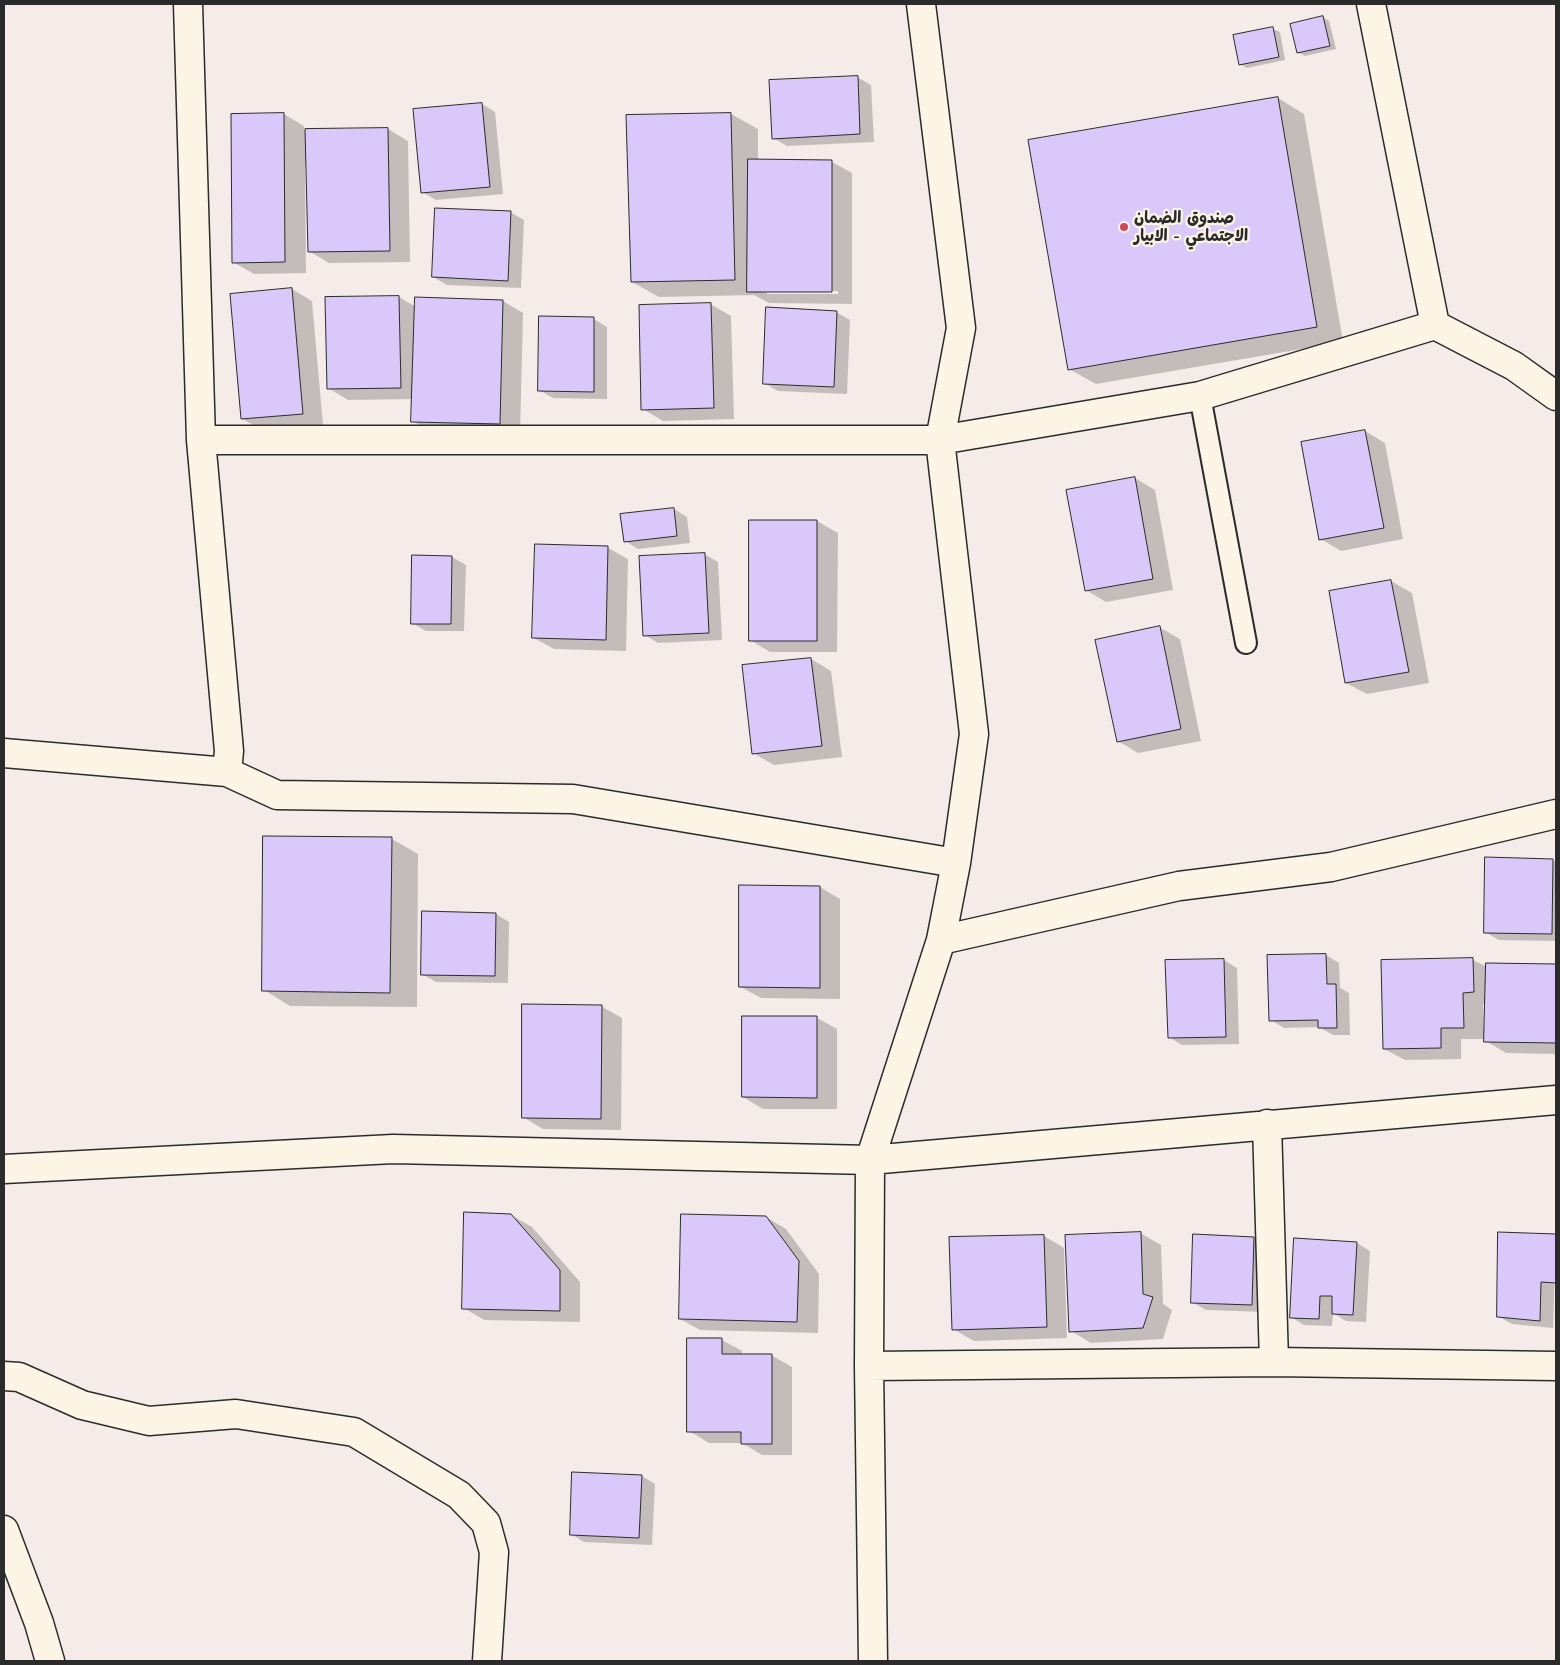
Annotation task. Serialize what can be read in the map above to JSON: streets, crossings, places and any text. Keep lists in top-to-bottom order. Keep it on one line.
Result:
{"places":["صندوق الضمان الاجتماعي - الابيار"]}
